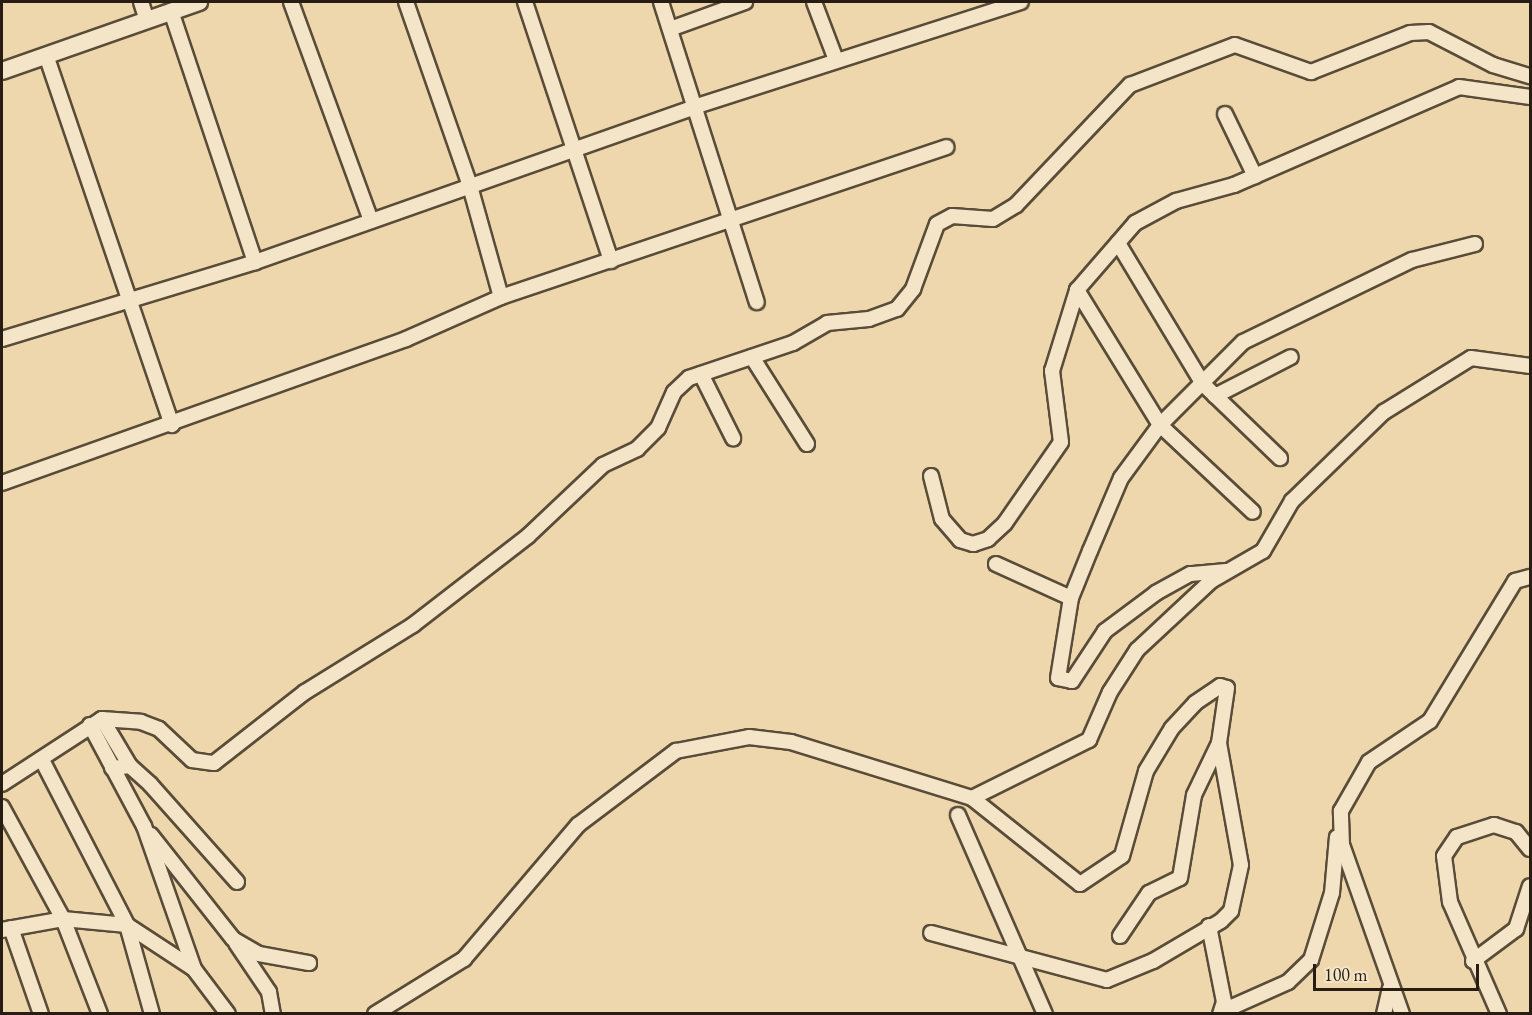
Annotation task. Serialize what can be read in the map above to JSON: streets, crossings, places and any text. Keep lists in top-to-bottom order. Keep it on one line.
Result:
{"scale_bar":"100 m"}
